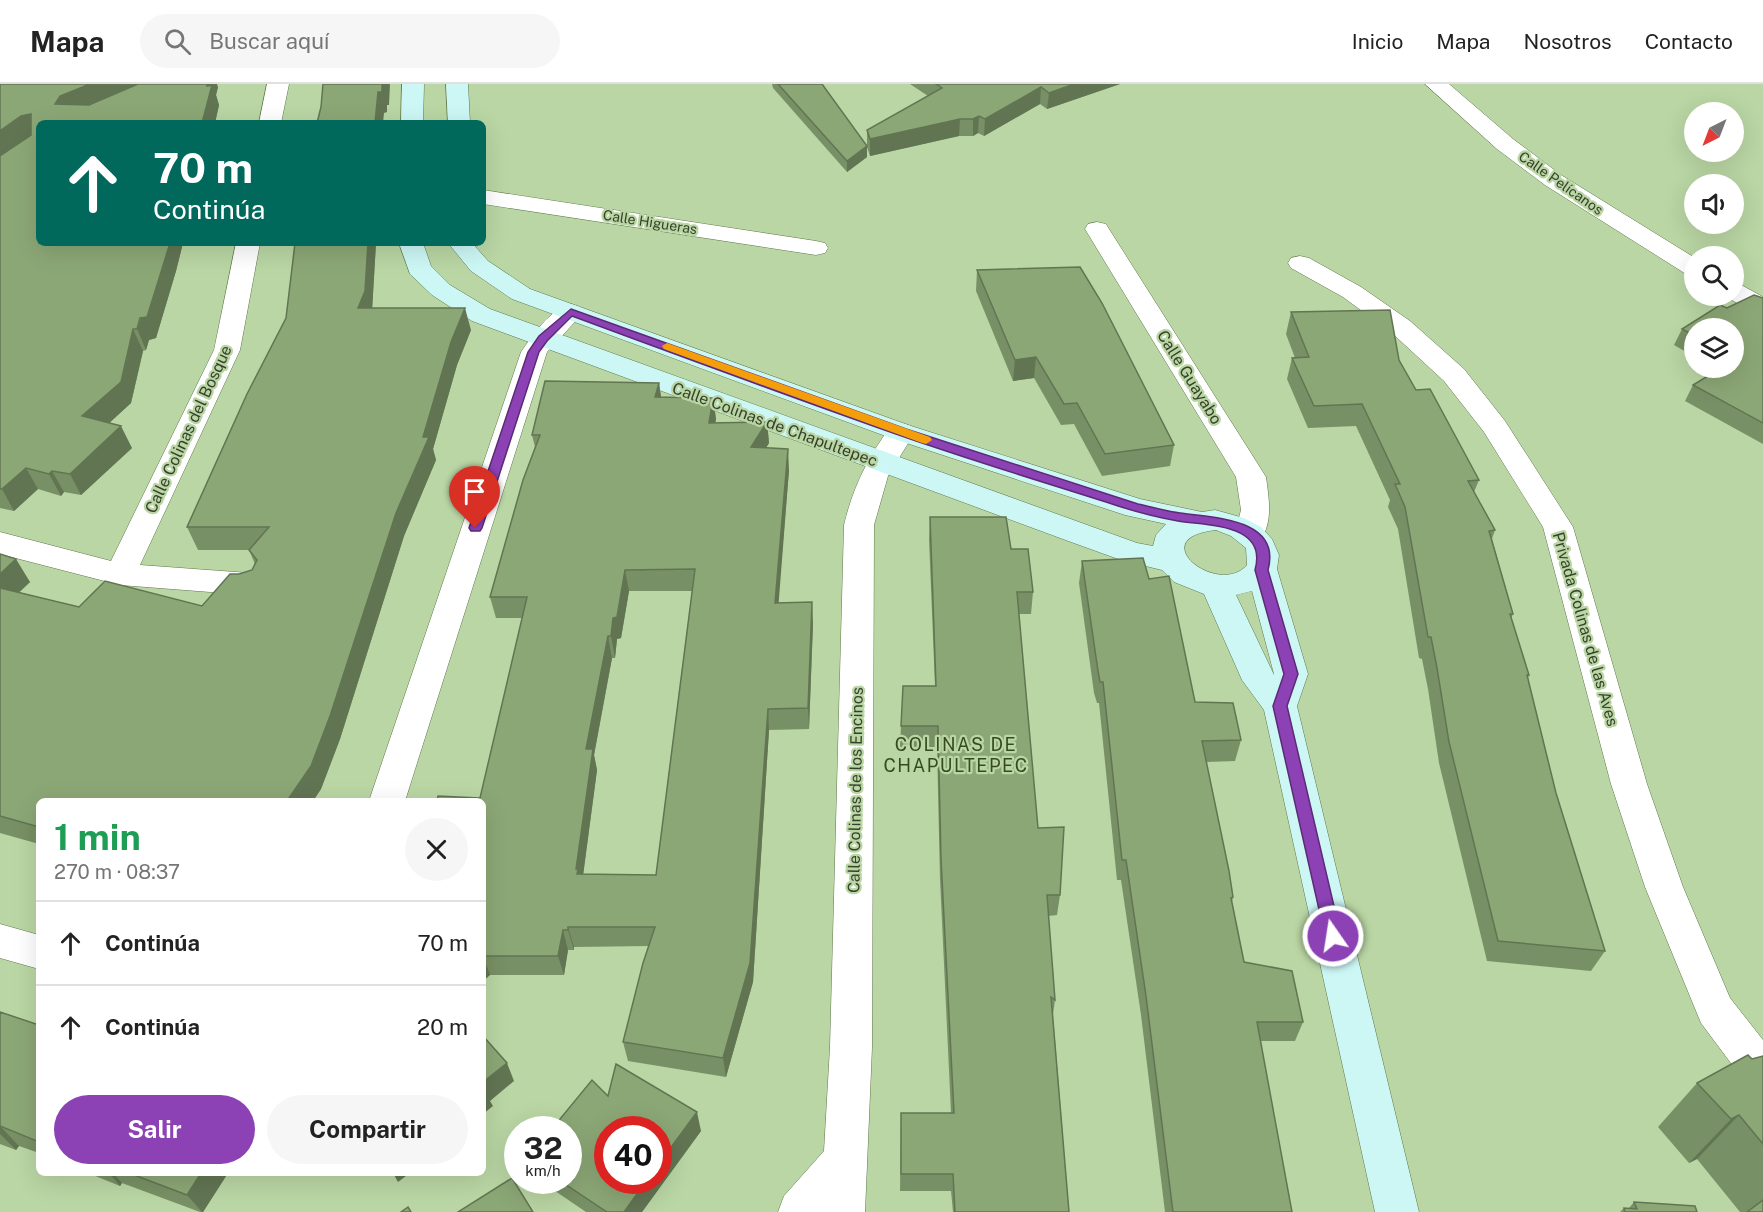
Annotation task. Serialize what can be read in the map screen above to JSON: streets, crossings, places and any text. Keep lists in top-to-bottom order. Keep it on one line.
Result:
{"streets":{"street":["Calle Pelícanos","Calle Higueras","Calle Guayabo","Calle Colinas de Chapultepec","Calle Colinas del Bosque","Privada Colinas de las Aves","Calle Colinas de los Encinos"]},"crossings":[["Calle Guayabo","Calle Colinas de Chapultepec"],["Calle Colinas de Chapultepec","Calle Colinas de los Encinos"]],"districts":["COLINAS DE CHAPULTEPEC"],"north":"bottom left","page":{"header":"Mapa","search":"Buscar aquí","nav":["Inicio","Mapa","Nosotros","Contacto"],"turn":["70 m","Continúa"],"heading":["1 min","270 m · 08:37"],"list":[{"name":"Continúa","value":"70 m"},{"name":"Continúa","value":"20 m"}],"buttons":["Salir","Compartir"],"speed":"32 km/h","limit":"40"}}
